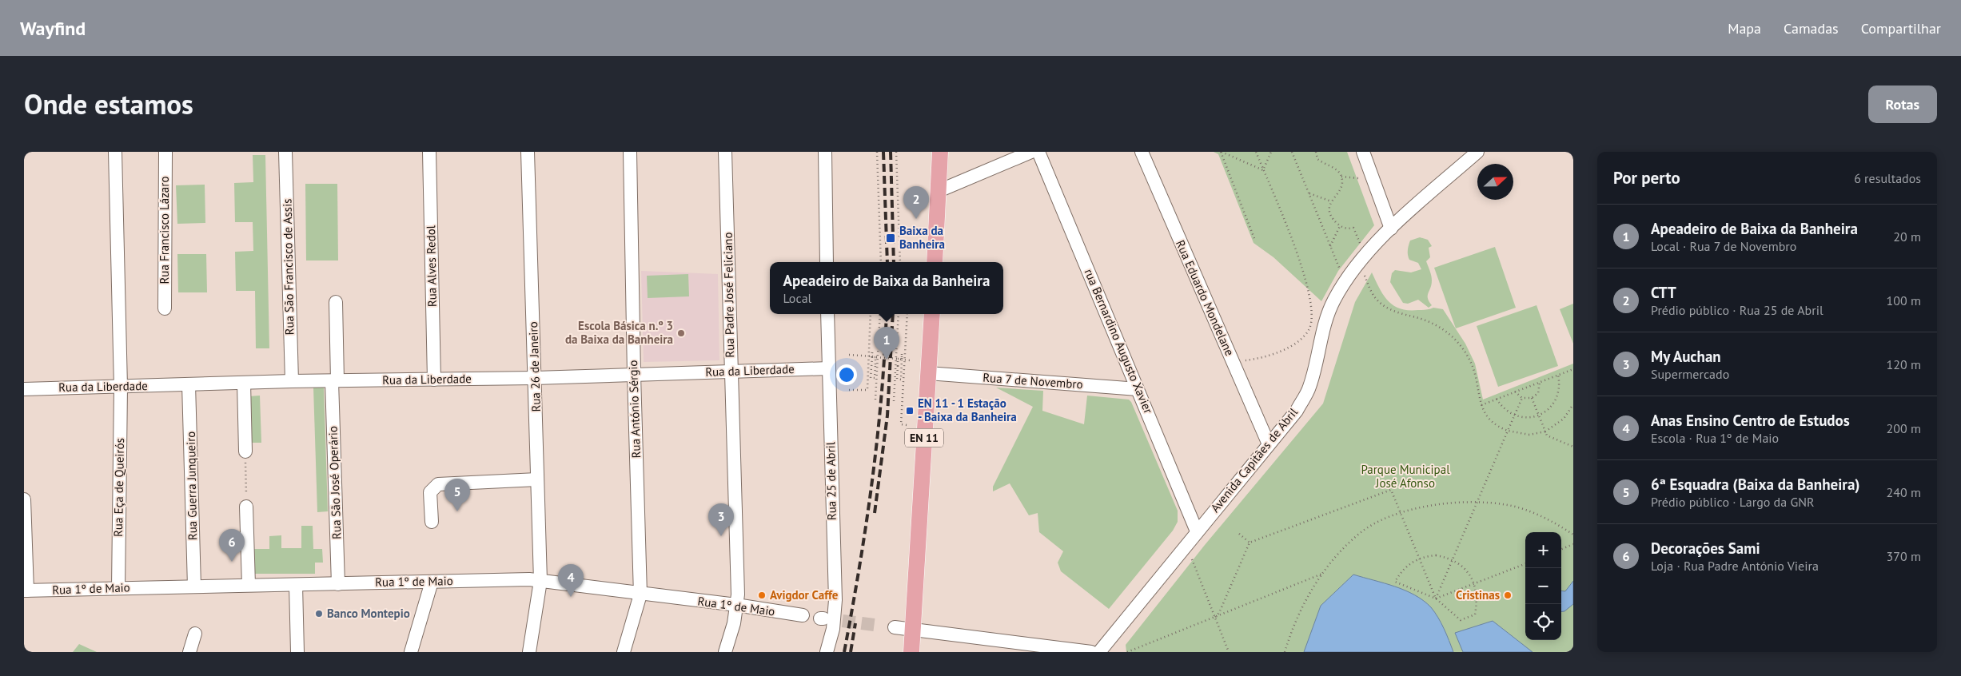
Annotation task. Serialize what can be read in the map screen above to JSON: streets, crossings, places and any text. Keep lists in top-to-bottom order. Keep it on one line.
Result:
{"streets":{"main road":["EN 11"],"street":["Rua Francisco Lázaro","Rua Alves Redol","Rua São Francisco de Assis","Rua Padre José Feliciano","Rua Eduardo Mondelane","rua Bernardino Augusto Xavier","Rua 26 de Janeiro","Rua da Liberdade","Rua 7 de Novembro","Rua António Sérgio","Avenida Capitães de Abril","Rua 25 de Abril","Rua São José Operário","Rua Guerra Junqueiro","Rua Eça de Queirós","Rua 1º de Maio"]},"crossings":[["Rua Alves Redol","Rua da Liberdade"],["Rua São Francisco de Assis","Rua da Liberdade"],["Rua Padre José Feliciano","Rua da Liberdade"],["Rua Padre José Feliciano","Rua 1º de Maio"],["Rua Eduardo Mondelane","Avenida Capitães de Abril"],["rua Bernardino Augusto Xavier","Rua 7 de Novembro"],["rua Bernardino Augusto Xavier","Avenida Capitães de Abril"],["Rua 26 de Janeiro","Rua da Liberdade"],["Rua 26 de Janeiro","Rua 1º de Maio"],["Rua da Liberdade","Rua António Sérgio"],["Rua da Liberdade","Rua 25 de Abril"],["Rua da Liberdade","Rua São José Operário"],["Rua da Liberdade","Rua Guerra Junqueiro"],["Rua da Liberdade","Rua Eça de Queirós"],["Rua 7 de Novembro","EN 11"],["Rua António Sérgio","Rua 1º de Maio"],["Rua São José Operário","Rua 1º de Maio"],["Rua Guerra Junqueiro","Rua 1º de Maio"],["Rua Eça de Queirós","Rua 1º de Maio"]],"parks":["Parque Municipal José Afonso"],"places":{"transit":["Baixa da Banheira","EN 11 - 1 Estação - Baixa da Banheira"],"other":["Escola Básica n.º 3 da Baixa da Banheira","Avigdor Caffe","Cristinas","Banco Montepio"]},"north":"right","page":{"header":"Wayfind","nav":["Mapa","Camadas","Compartilhar"],"title":"Onde estamos","buttons":"Rotas","heading":["Por perto","6 resultados"],"pins":["2","1","5","3","6","4"],"list":[{"mark":"1","name":"Apeadeiro de Baixa da Banheira","note":"Local · Rua 7 de Novembro","value":"20 m"},{"mark":"2","name":"CTT","note":"Prédio público · Rua 25 de Abril","value":"100 m"},{"mark":"3","name":"My Auchan","note":"Supermercado","value":"120 m"},{"mark":"4","name":"Anas Ensino Centro de Estudos","note":"Escola · Rua 1º de Maio","value":"200 m"},{"mark":"5","name":"6ª Esquadra (Baixa da Banheira)","note":"Prédio público · Largo da GNR","value":"240 m"},{"mark":"6","name":"Decorações Sami","note":"Loja · Rua Padre António Vieira","value":"370 m"}],"popup":["Apeadeiro de Baixa da Banheira","Local"],"map_buttons":["+","−"]}}
